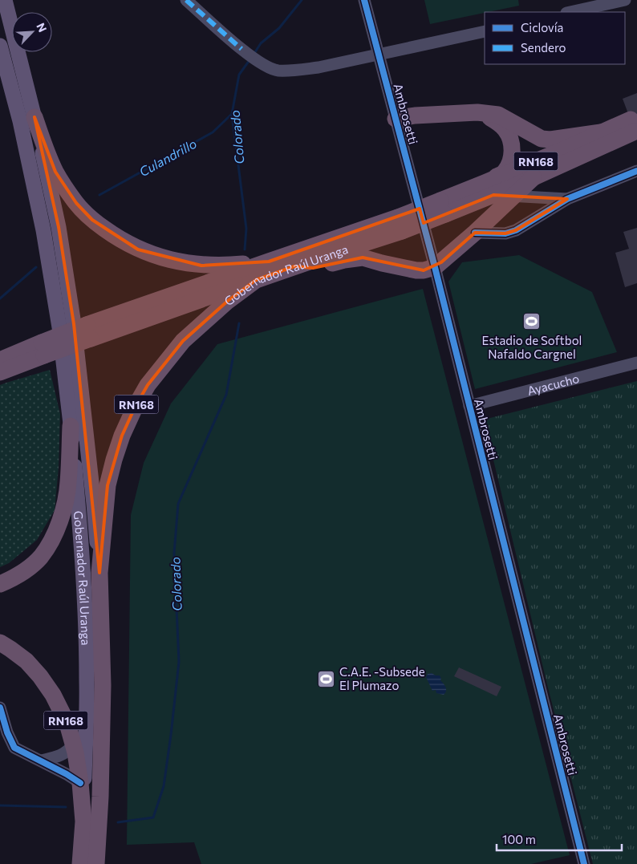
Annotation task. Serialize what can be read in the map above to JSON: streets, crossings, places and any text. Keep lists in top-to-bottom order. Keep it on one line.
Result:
{"streets":{"highway":["RN168","Gobernador Raúl Uranga"],"street":["Ambrosetti","Ayacucho"]},"crossings":[["Ambrosetti","Ayacucho"]],"water":["Colorado","Culandrillo"],"places":{"sports":["Estadio de Softbol Nafaldo Cargnel","C.A.E. -Subsede El Plumazo"]},"legend":["Ciclovía","Sendero"],"scale_bar":"100 m","north":"top right"}
